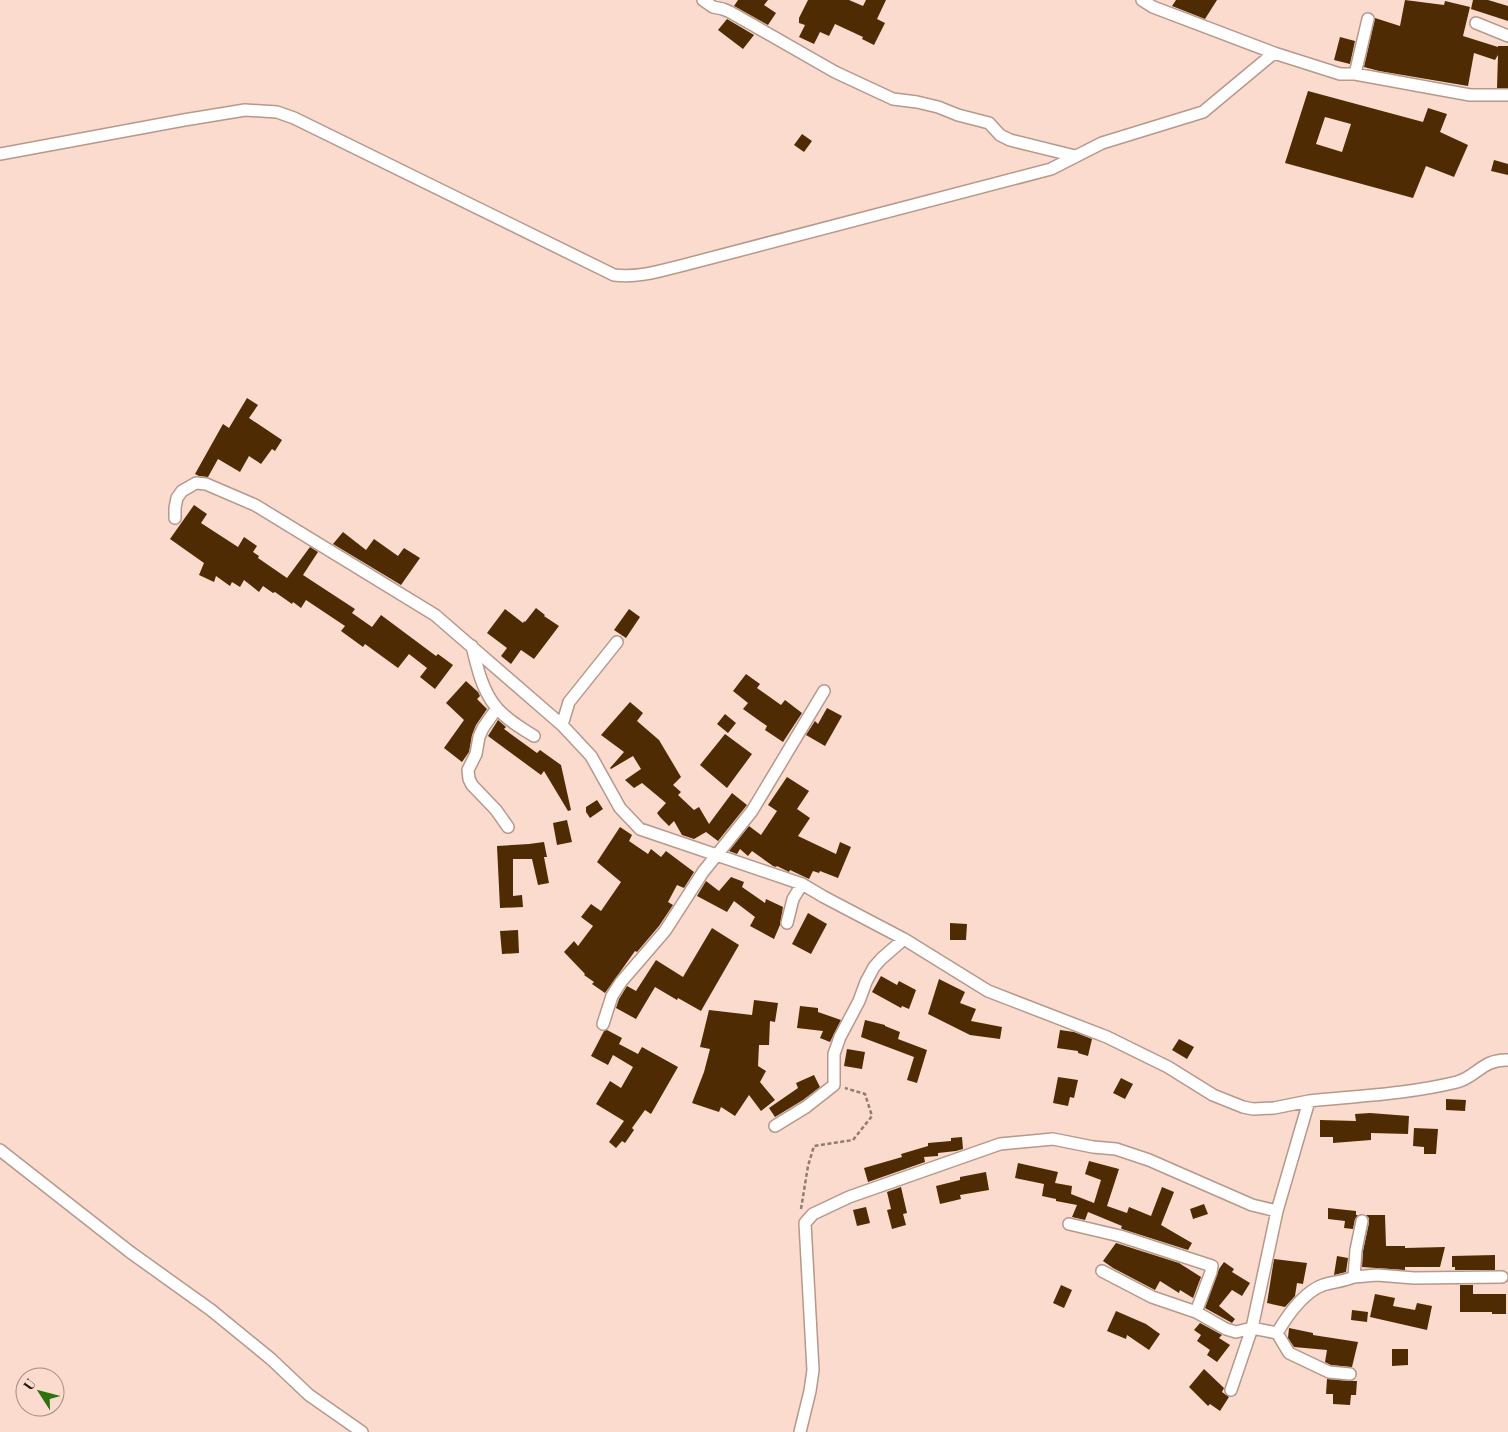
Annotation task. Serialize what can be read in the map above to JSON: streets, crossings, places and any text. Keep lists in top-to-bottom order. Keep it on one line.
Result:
{"north":"top left"}
